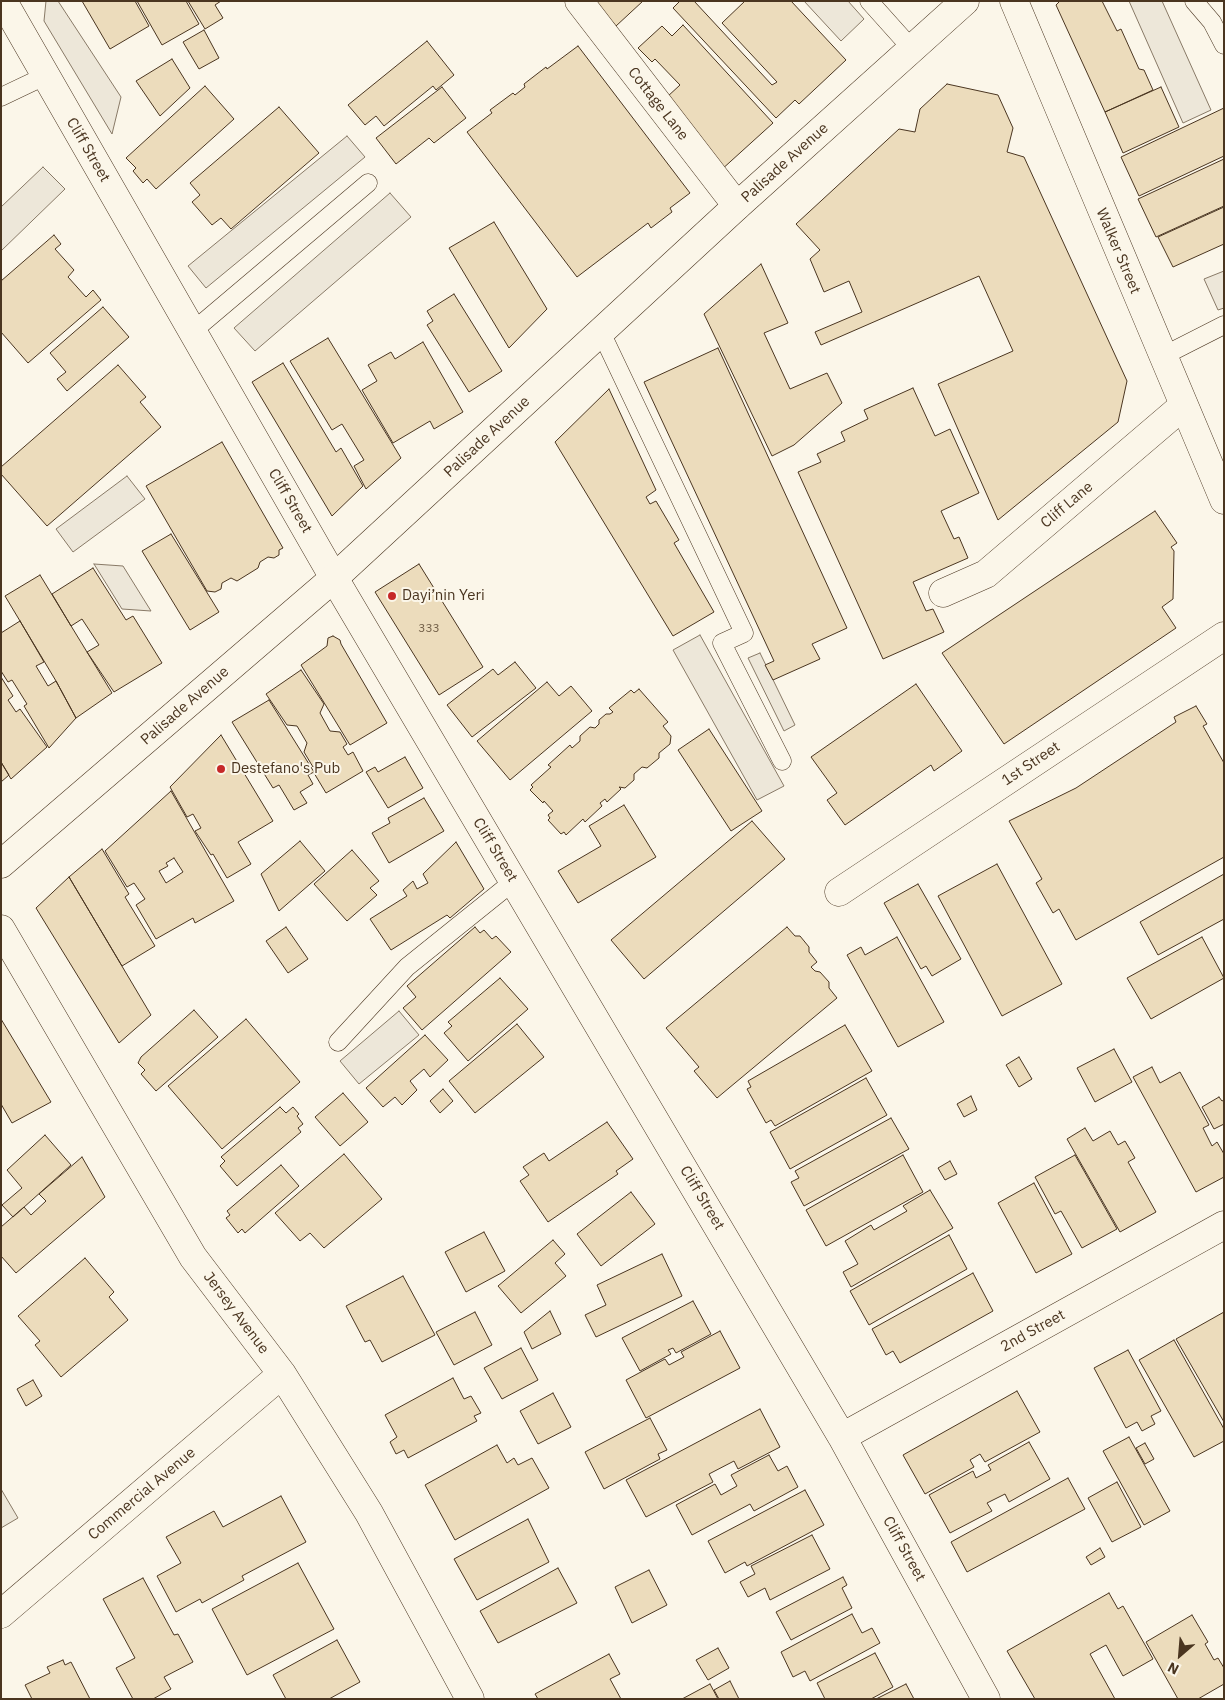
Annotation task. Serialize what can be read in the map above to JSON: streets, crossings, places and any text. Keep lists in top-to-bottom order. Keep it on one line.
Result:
{"streets":{"street":["Cottage Lane","Cliff Street","Palisade Avenue","Walker Street","Cliff Lane","1st Street","Jersey Avenue","2nd Street","Commercial Avenue"]},"crossings":[["Cottage Lane","Palisade Avenue"],["Cliff Street","Palisade Avenue"],["Cliff Street","2nd Street"],["Walker Street","Cliff Lane"],["Jersey Avenue","Commercial Avenue"]],"places":["Dayi’nin Yeri","Destefano's Pub"],"house_numbers":["333"],"north":"bottom left"}
